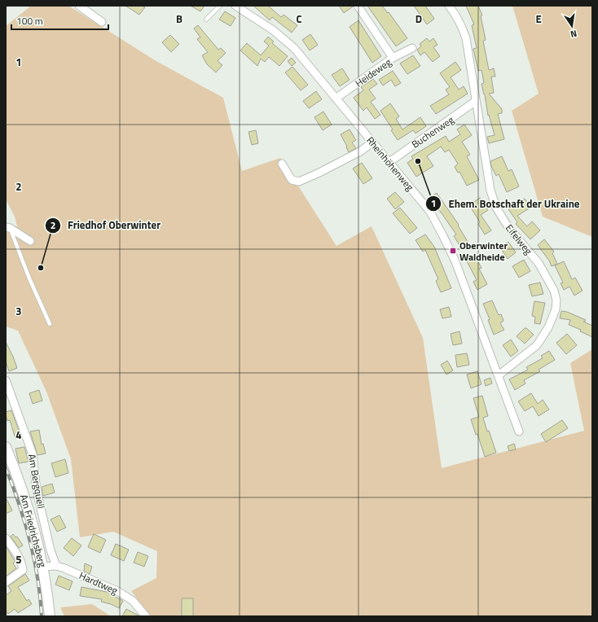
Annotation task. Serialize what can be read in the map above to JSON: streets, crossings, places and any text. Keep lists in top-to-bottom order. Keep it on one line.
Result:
{"streets":{"street":["Heideweg","Buchenweg","Rheinhöhenweg","Eifelweg","Am Bergquell","Am Friedrichsberg","Hardtweg"]},"crossings":[["Heideweg","Rheinhöhenweg"],["Buchenweg","Rheinhöhenweg"],["Buchenweg","Eifelweg"],["Rheinhöhenweg","Eifelweg"],["Am Bergquell","Hardtweg"],["Am Friedrichsberg","Hardtweg"]],"places":{"other":["Ehem. Botschaft der Ukraine","Friedhof Oberwinter"],"transit":["Oberwinter Waldheide"]},"scale_bar":"100 m","north":"bottom","grid":{"columns":["B","C","D","E"],"rows":["1","2","3","4","5"]}}
